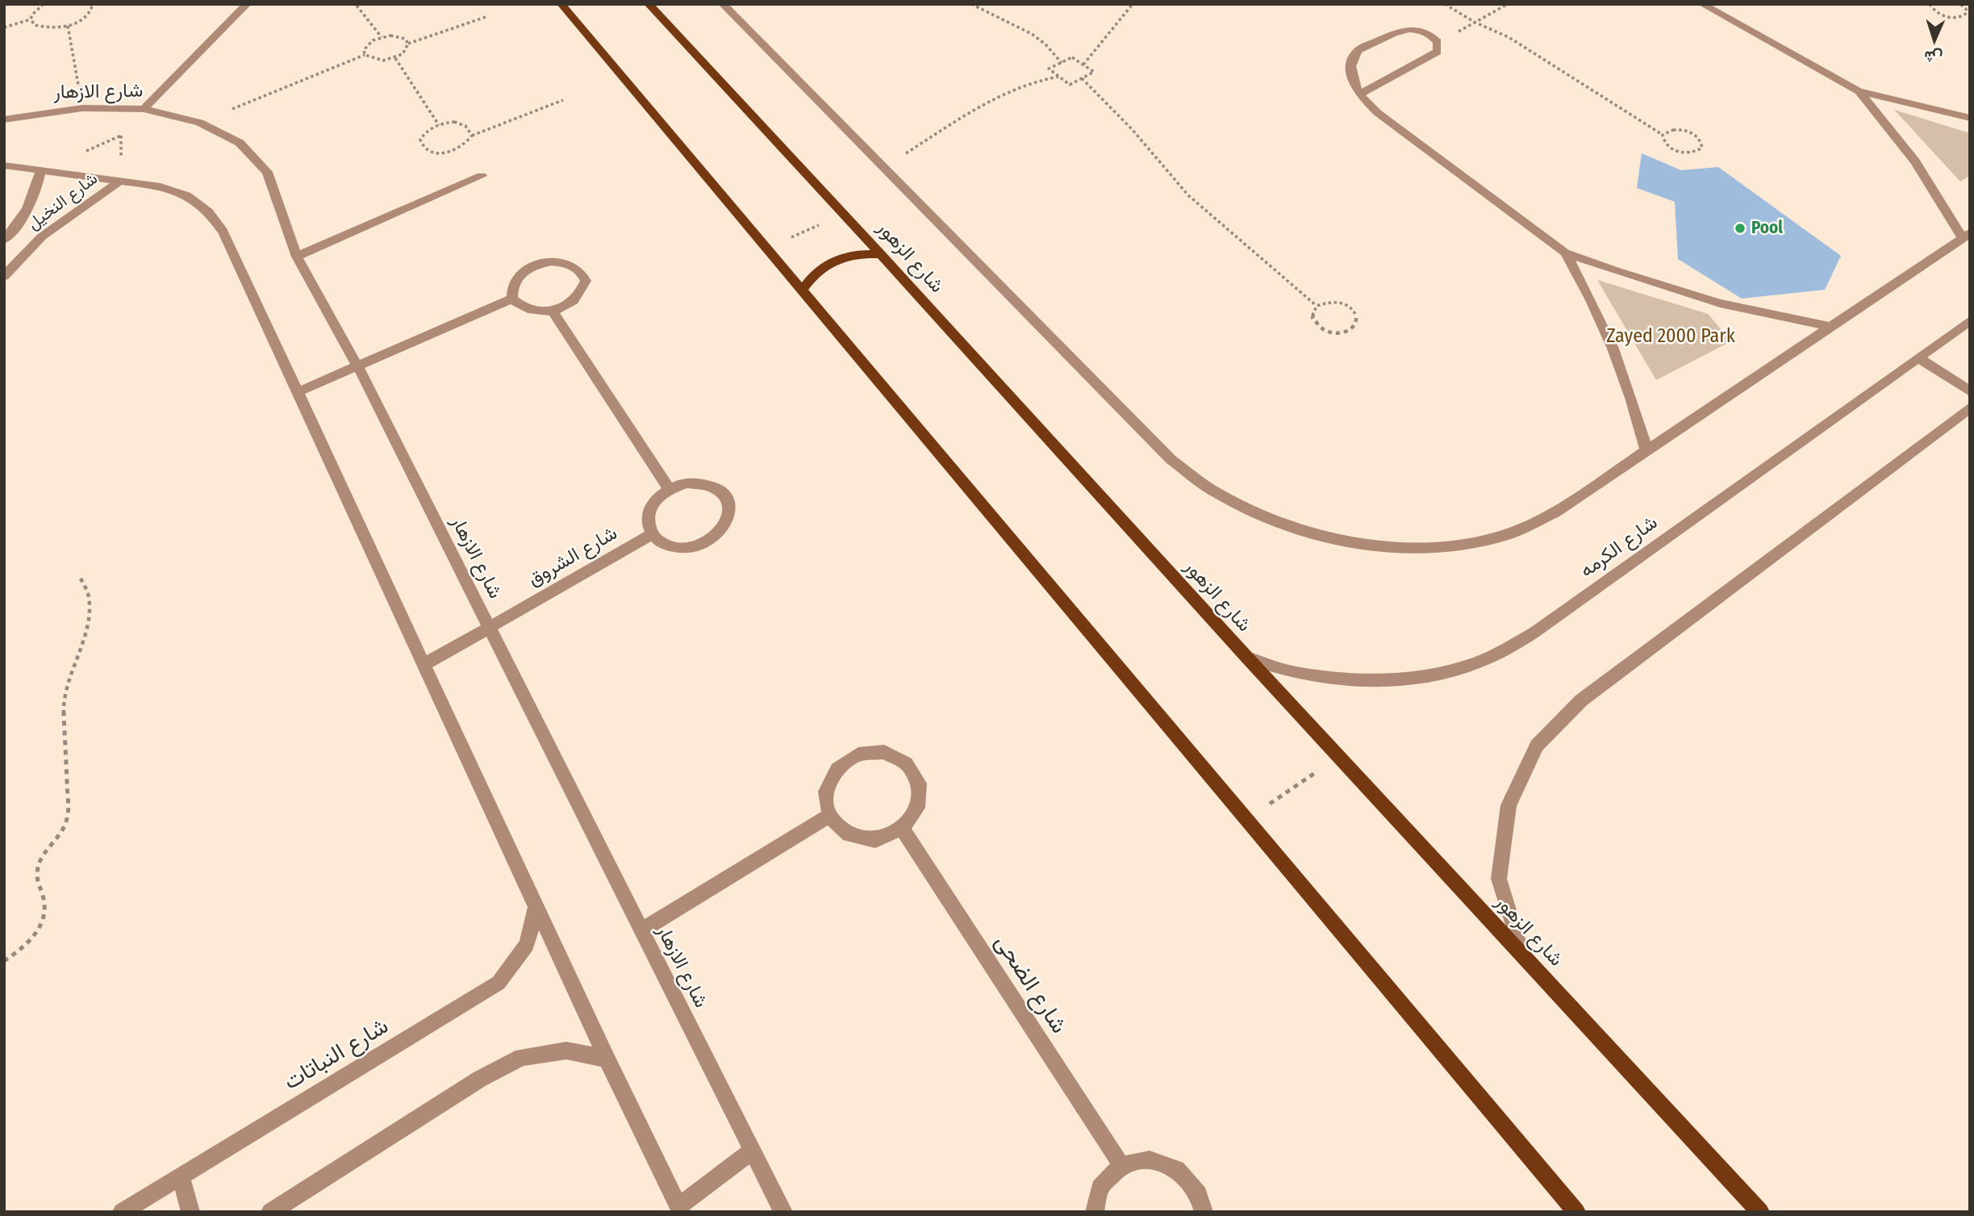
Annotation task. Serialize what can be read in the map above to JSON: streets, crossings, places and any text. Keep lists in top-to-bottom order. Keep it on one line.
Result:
{"streets":{"main road":["شارع الزهور"],"street":["شارع الازهار","شارع النخيل","شارع الكرمه","شارع الشروق","شارع الضحى","شارع النباتات"]},"crossings":[["شارع الازهار","شارع الشروق"],["شارع الزهور","شارع الكرمه"]],"parks":["Zayed 2000 Park"],"places":["Pool"],"north":"bottom"}
